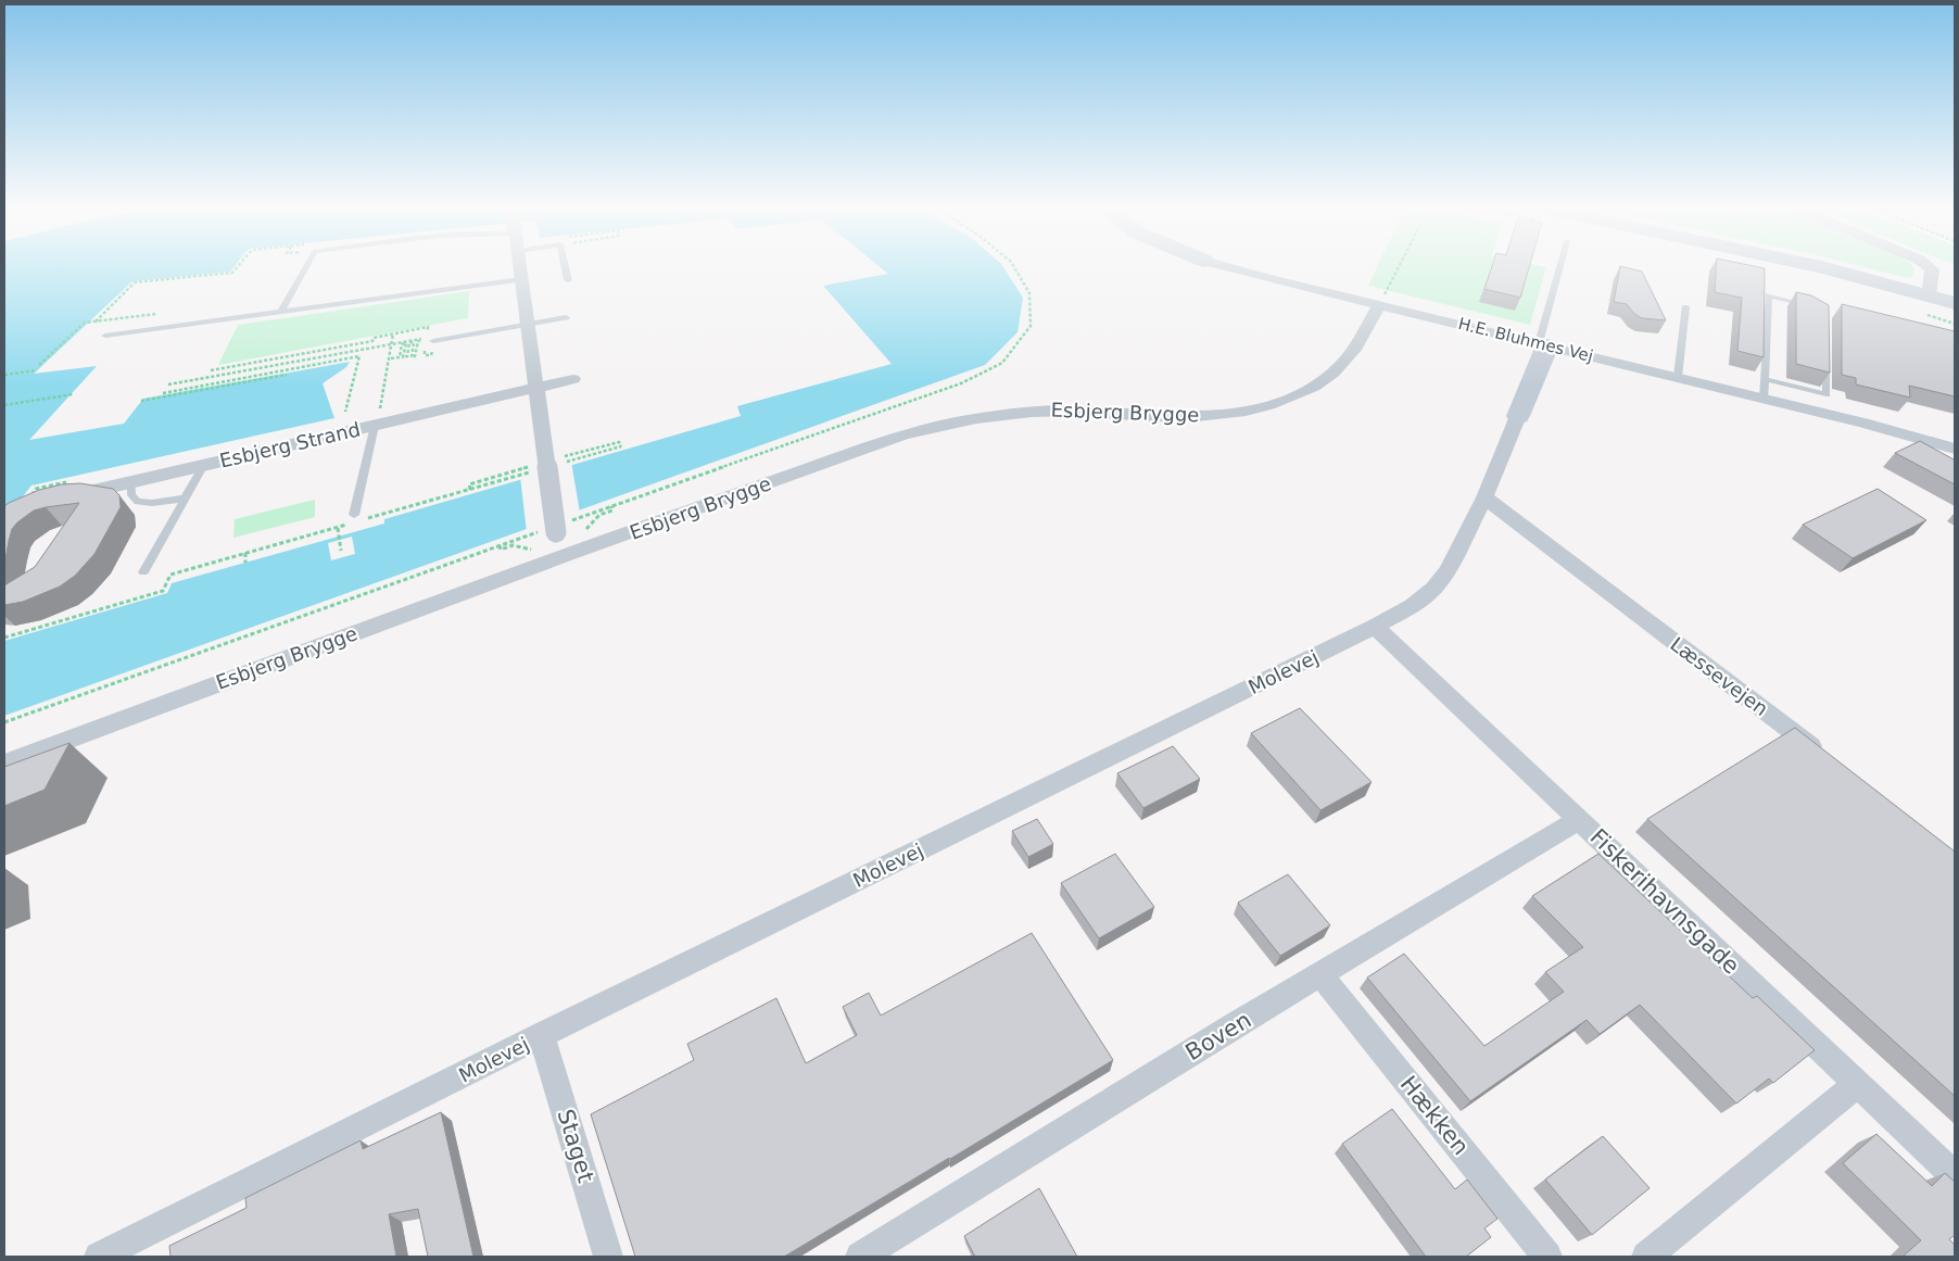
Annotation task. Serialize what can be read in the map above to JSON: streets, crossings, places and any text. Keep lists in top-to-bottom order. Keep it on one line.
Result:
{"streets":{"main road":["Molevej"],"street":["H.E. Bluhmes Vej","Esbjerg Brygge","Esbjerg Strand","Læssevejen","Fiskerihavnsgade","Boven","Hækken","Staget"]},"crossings":[["H.E. Bluhmes Vej","Esbjerg Brygge"],["H.E. Bluhmes Vej","Molevej"],["Molevej","Læssevejen"],["Molevej","Fiskerihavnsgade"],["Molevej","Staget"],["Fiskerihavnsgade","Boven"],["Boven","Hækken"]]}
